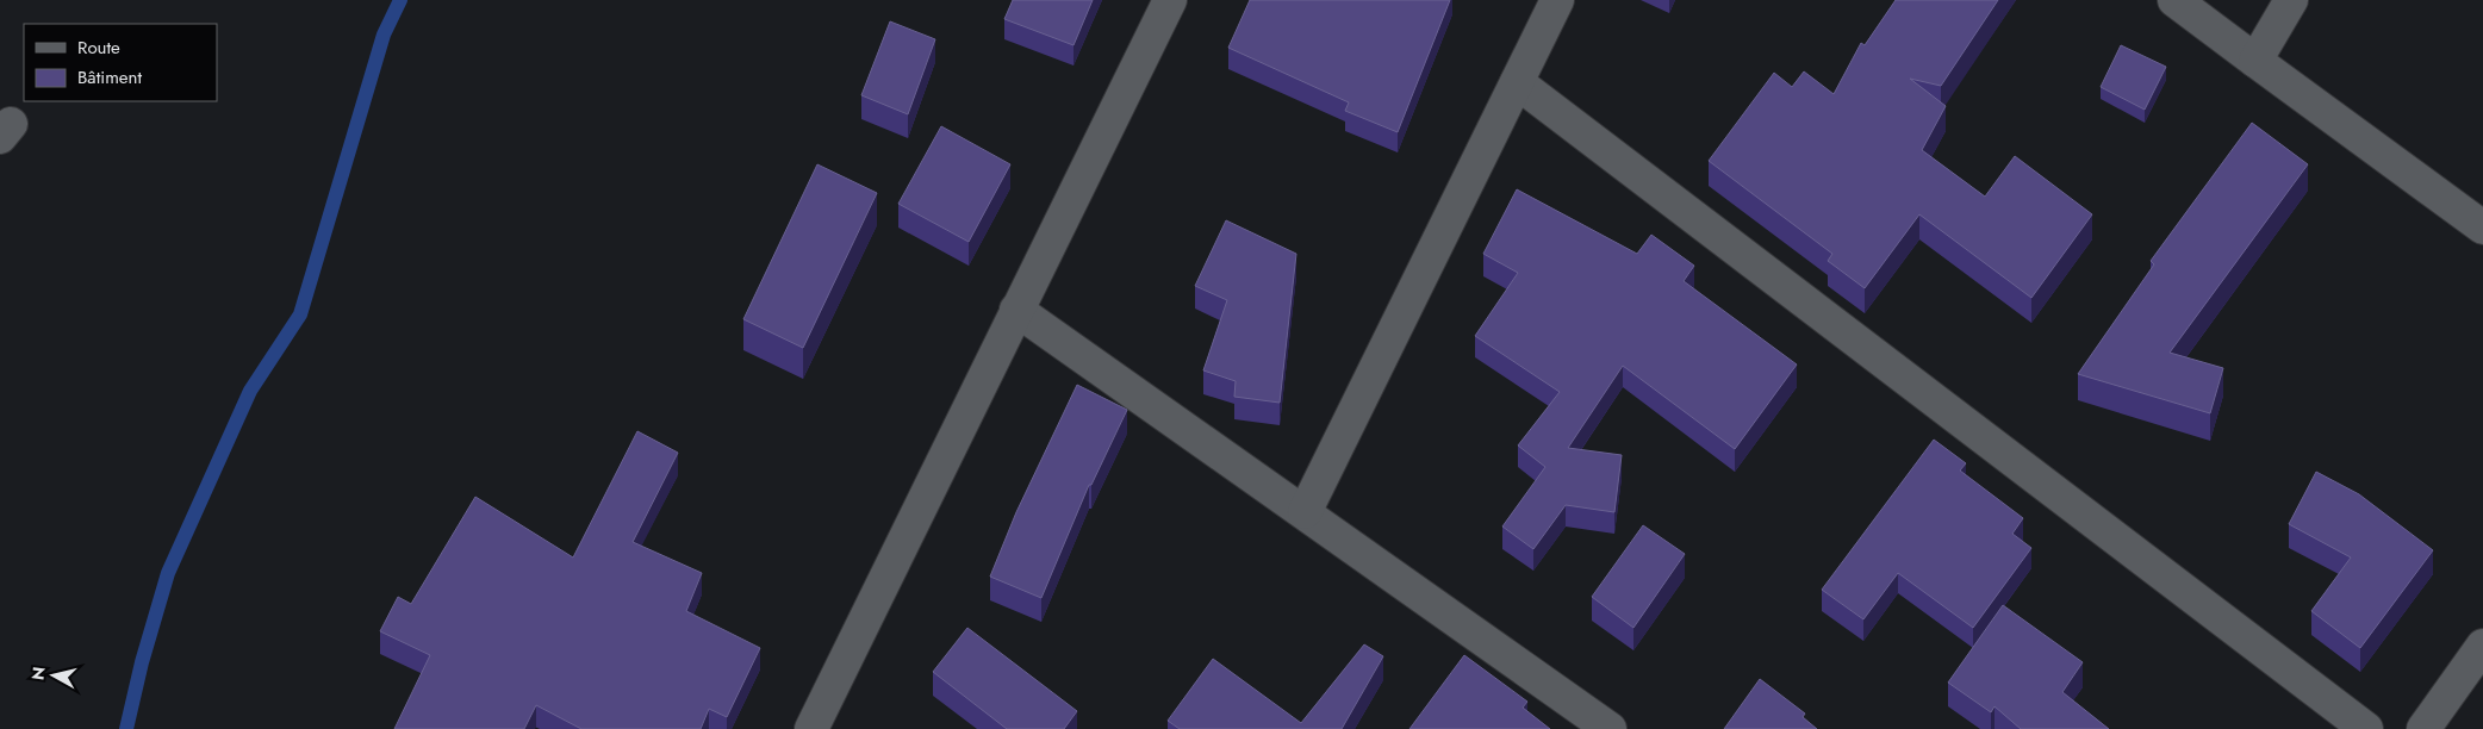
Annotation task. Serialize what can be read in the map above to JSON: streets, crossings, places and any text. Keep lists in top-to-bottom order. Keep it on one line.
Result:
{"legend":["Route","Bâtiment"],"north":"left"}
